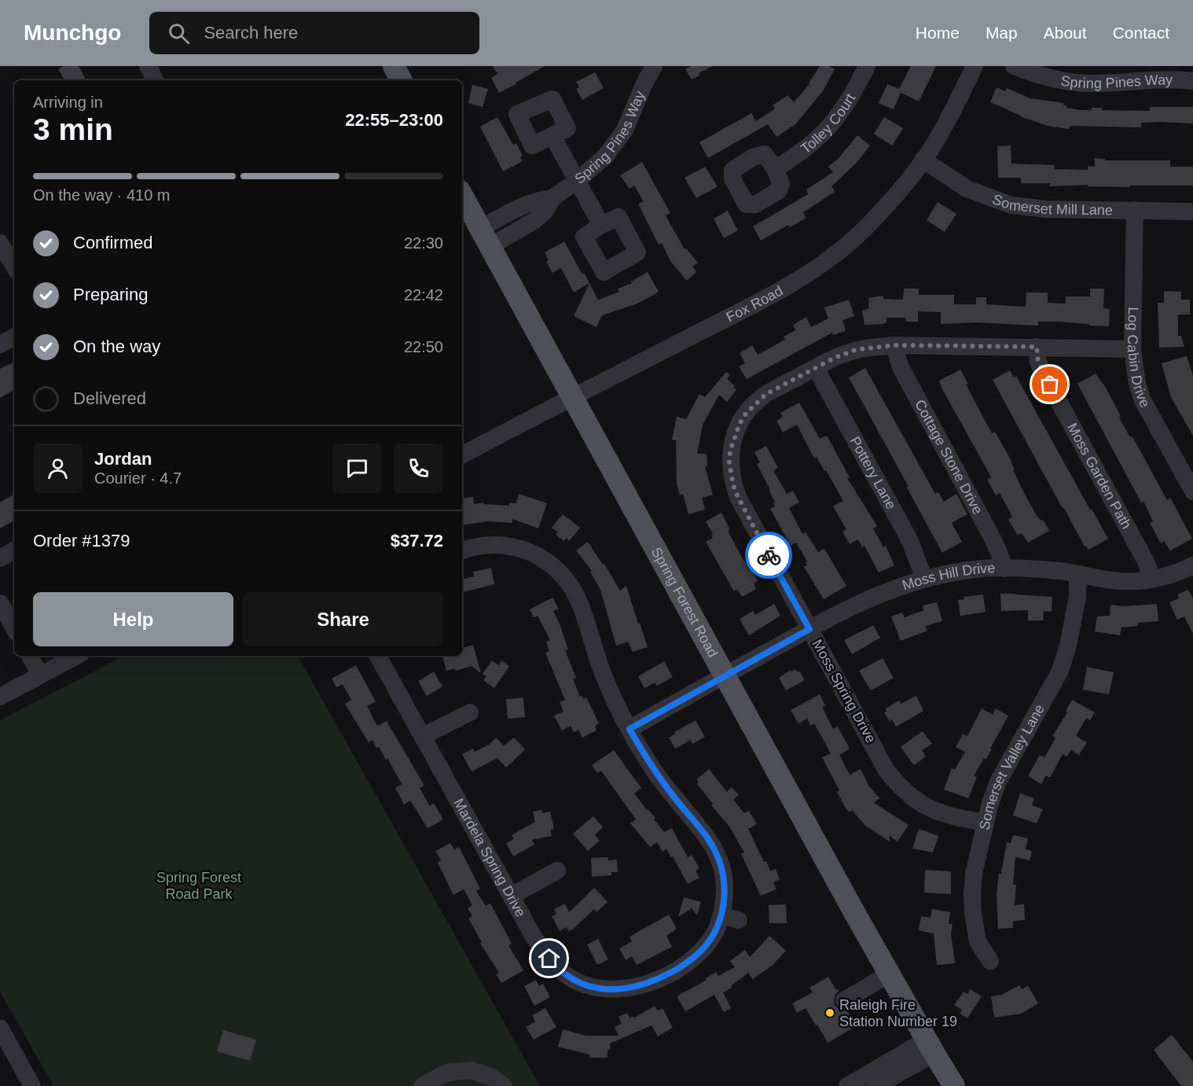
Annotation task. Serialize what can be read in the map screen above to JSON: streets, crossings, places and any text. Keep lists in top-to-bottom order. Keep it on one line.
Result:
{"streets":{"main road":["Spring Forest Road"],"street":["Spring Pines Way","Tolley Court","Somerset Mill Lane","Fox Road","Log Cabin Drive","Cottage Stone Drive","Pottery Lane","Moss Garden Path","Moss Hill Drive","Moss Spring Drive","Somerset Valley Lane","Mardela Spring Drive"]},"crossings":[["Spring Pines Way","Spring Forest Road"],["Somerset Mill Lane","Fox Road"],["Somerset Mill Lane","Log Cabin Drive"],["Fox Road","Spring Forest Road"],["Log Cabin Drive","Moss Spring Drive"],["Cottage Stone Drive","Moss Hill Drive"],["Cottage Stone Drive","Moss Spring Drive"],["Pottery Lane","Moss Hill Drive"],["Pottery Lane","Moss Spring Drive"],["Moss Garden Path","Moss Hill Drive"],["Moss Garden Path","Moss Spring Drive"],["Moss Hill Drive","Spring Forest Road"],["Moss Hill Drive","Moss Spring Drive"],["Moss Hill Drive","Somerset Valley Lane"],["Moss Hill Drive","Mardela Spring Drive"],["Moss Spring Drive","Somerset Valley Lane"]],"parks":["Spring Forest Road Park"],"places":["Raleigh Fire Station Number 19"],"page":{"header":"Munchgo","search":"Search here","nav":["Home","Map","About","Contact"],"heading":["3 min","Arriving in","22:55–23:00"],"panel":["Jordan","Courier · 4.7","Order #1379","$37.72"],"bar":"On the way · 410 m","list":[["Confirmed","22:30"],["Preparing","22:42"],["On the way","22:50"],"Delivered"],"buttons":["Help","Share"]}}
